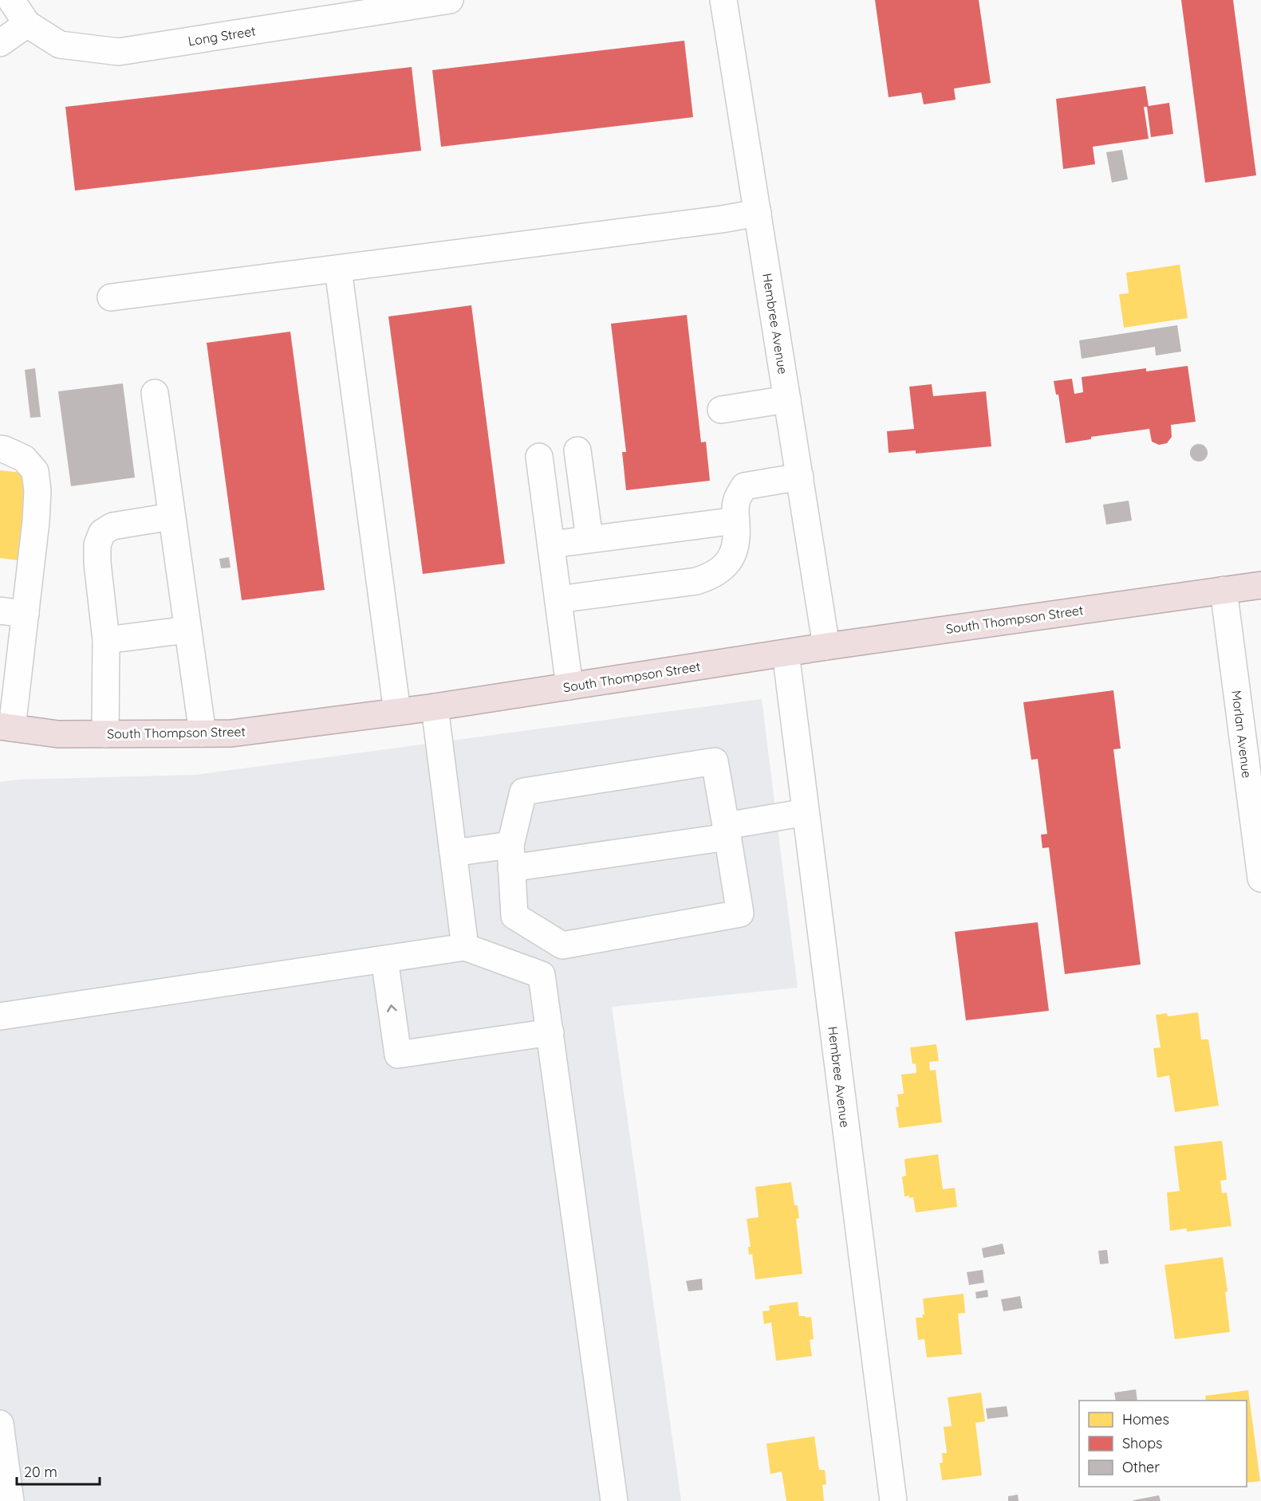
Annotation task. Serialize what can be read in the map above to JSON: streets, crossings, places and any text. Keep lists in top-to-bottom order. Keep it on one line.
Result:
{"streets":{"highway":["South Thompson Street"],"street":["Long Street","Hembree Avenue","Morlan Avenue"]},"crossings":[["Hembree Avenue","South Thompson Street"],["South Thompson Street","Morlan Avenue"]],"legend":["Homes","Shops","Other"],"scale_bar":"20 m"}
